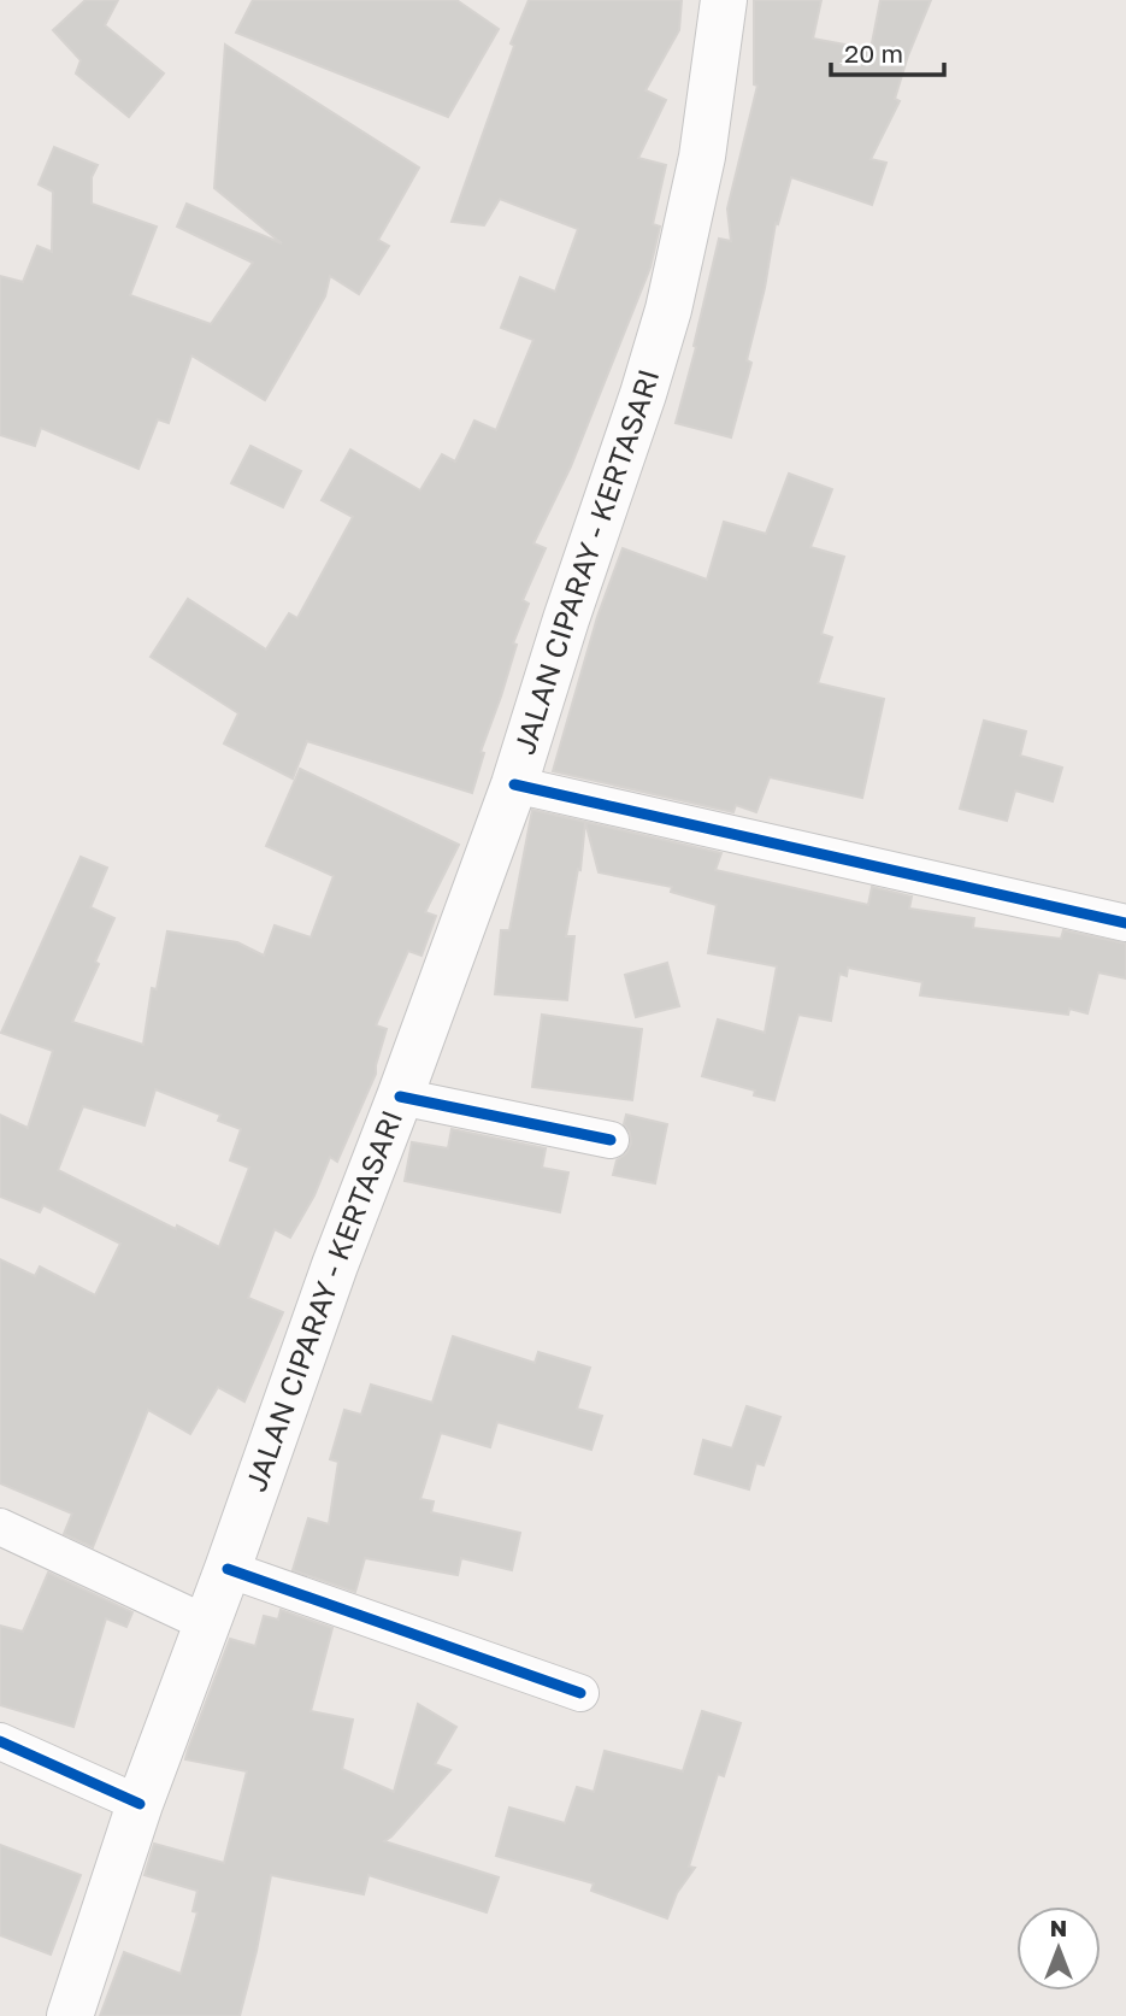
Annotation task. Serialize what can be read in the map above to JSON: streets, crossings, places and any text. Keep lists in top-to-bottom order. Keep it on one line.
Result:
{"streets":{"main road":["JALAN CIPARAY - KERTASARI"]},"scale_bar":"20 m","north":"top"}
